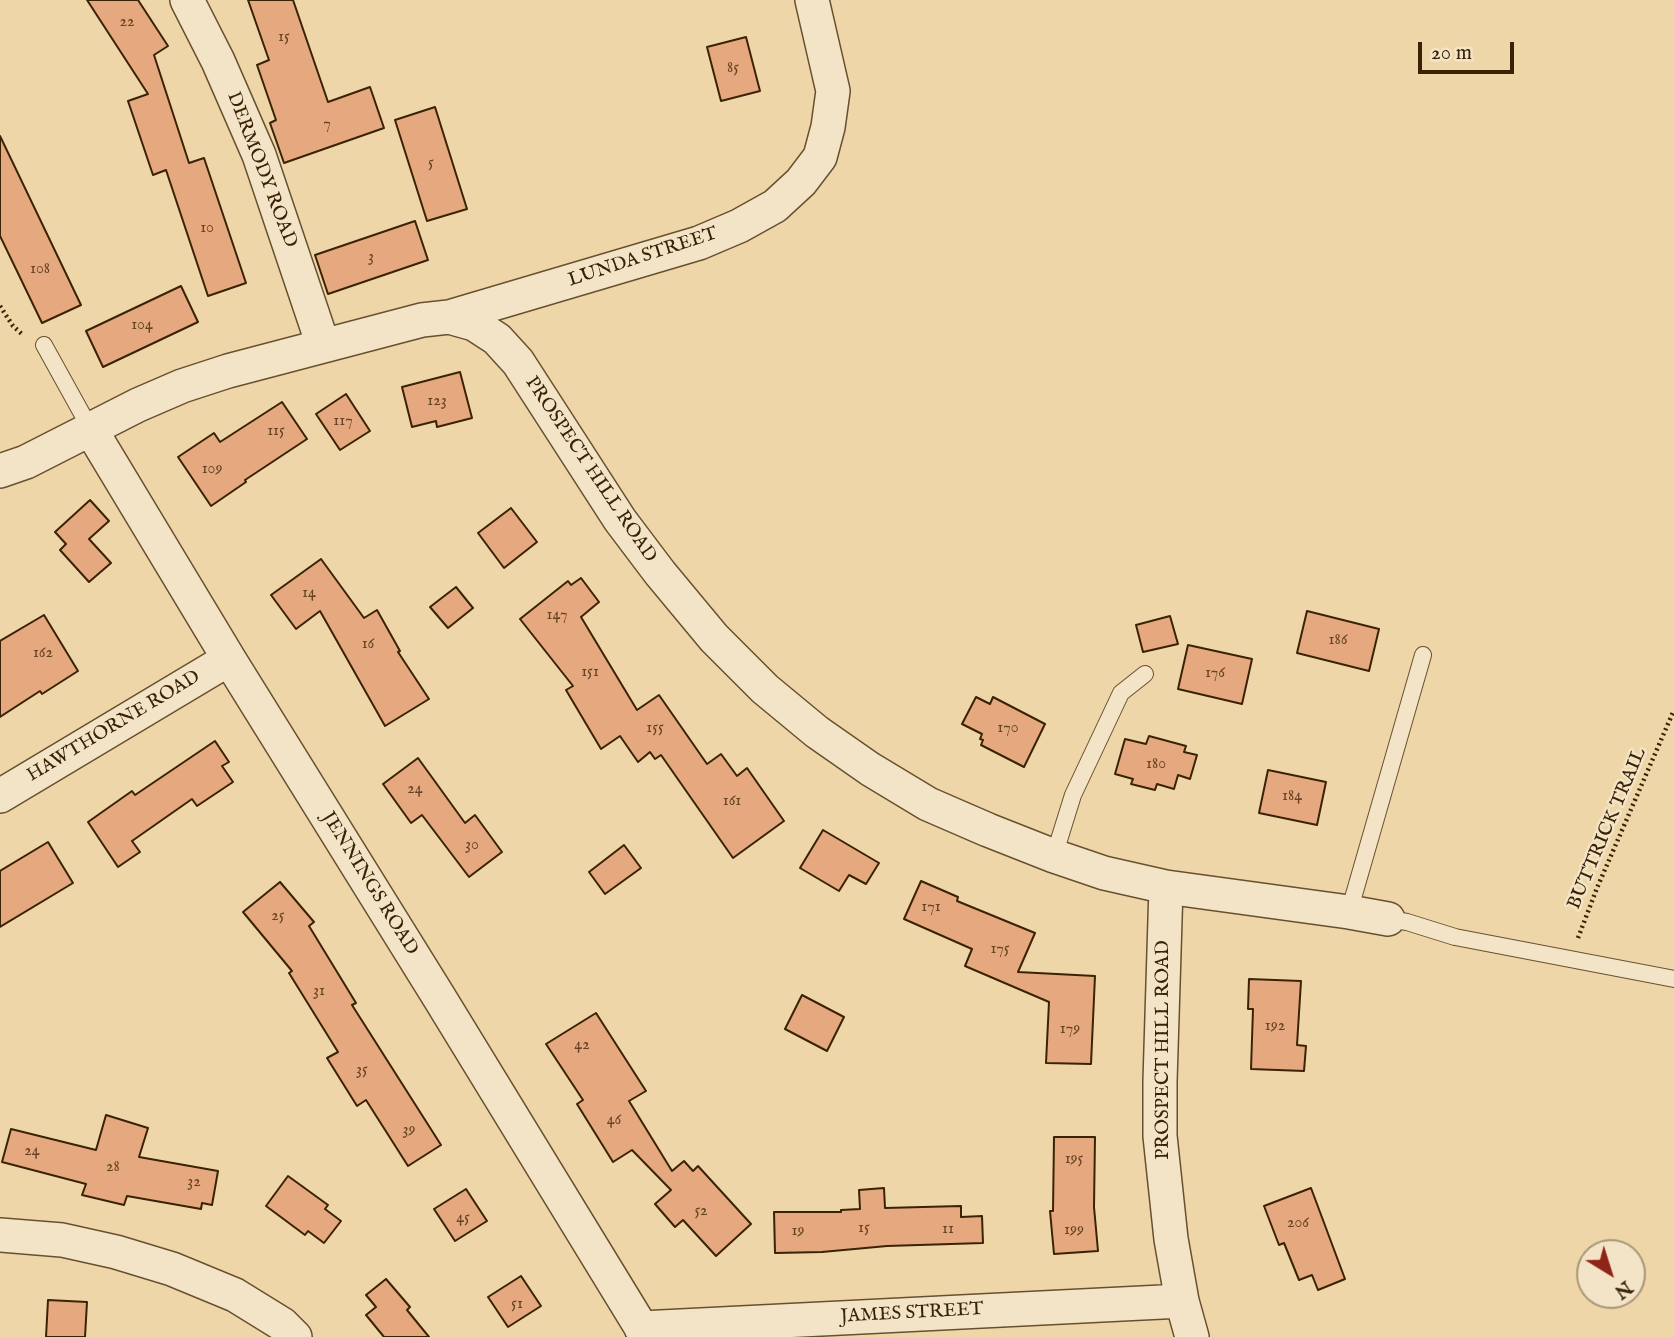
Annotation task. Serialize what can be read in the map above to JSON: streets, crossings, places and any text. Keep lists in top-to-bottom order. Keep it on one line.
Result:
{"streets":{"street":["DERMODY ROAD","LUNDA STREET","PROSPECT HILL ROAD","HAWTHORNE ROAD","JENNINGS ROAD","JAMES STREET"],"path":["BUTTRICK TRAIL"]},"crossings":[["DERMODY ROAD","PROSPECT HILL ROAD"],["LUNDA STREET","PROSPECT HILL ROAD"],["PROSPECT HILL ROAD","JENNINGS ROAD"],["PROSPECT HILL ROAD","JAMES STREET"],["HAWTHORNE ROAD","JENNINGS ROAD"],["JENNINGS ROAD","JAMES STREET"]],"house_numbers":["22","15","85","7","5","10","3","108","104","123","117","115","109","14","147","186","16","162","151","176","155","170","180","24","184","161","30","171","25","175","31","192","179","42","35","46","39","24","195","28","32","52","45","206","15","11","199","19","51"],"scale_bar":"20 m","north":"bottom right"}
